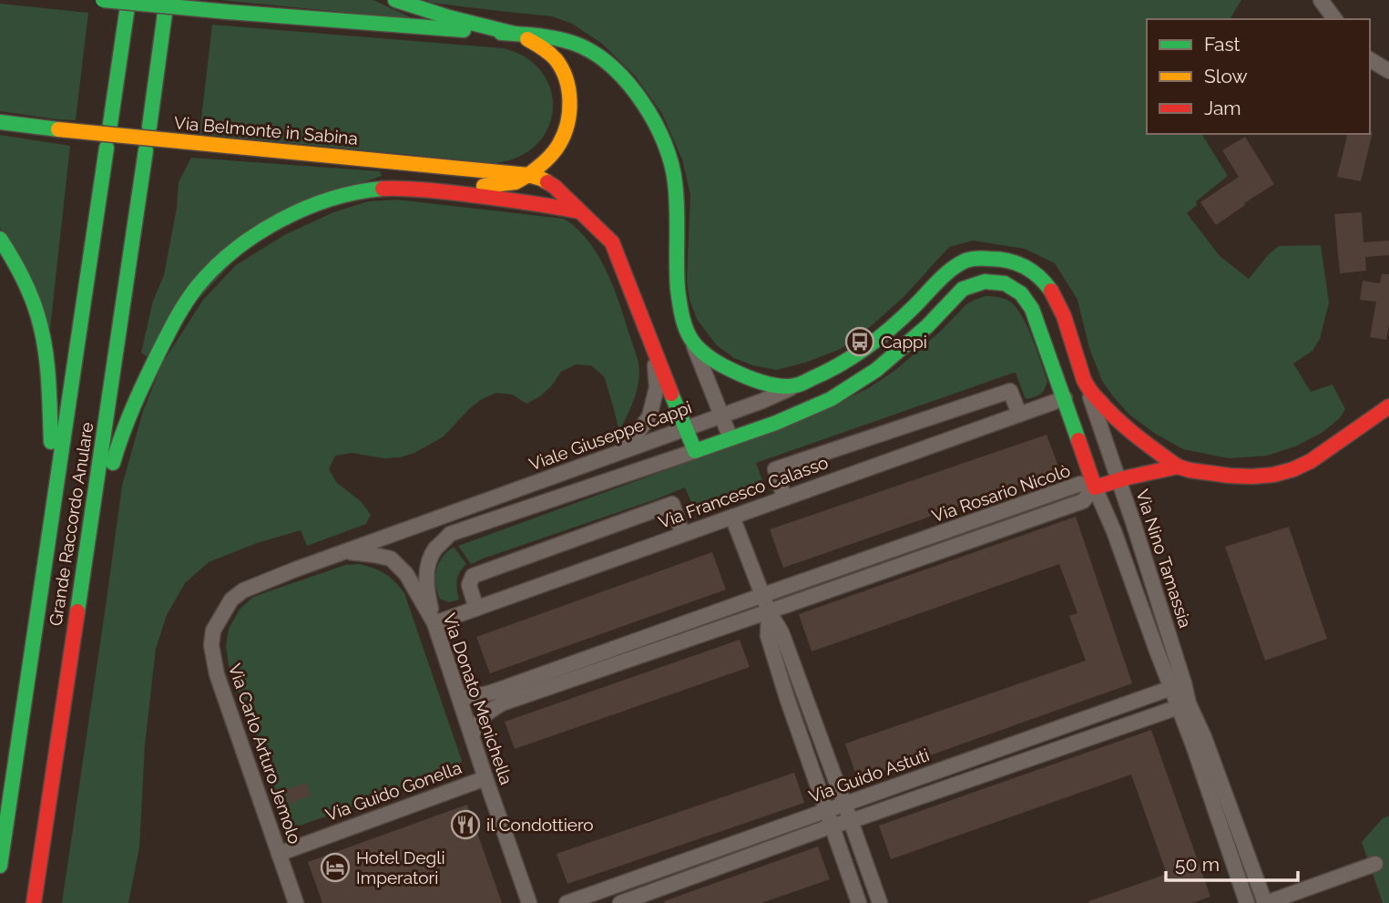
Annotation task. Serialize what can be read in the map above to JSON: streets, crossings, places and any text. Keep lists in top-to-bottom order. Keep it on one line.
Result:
{"streets":{"main road":["Via Belmonte in Sabina","Viale Giuseppe Cappi","Grande Raccordo Anulare","Via Nino Tamassia"],"street":["Via Francesco Calasso","Via Rosario Nicolò","Via Donato Menichella","Via Carlo Arturo Jemolo","Via Guido Astuti","Via Guido Gonella"]},"crossings":[["Via Belmonte in Sabina","Viale Giuseppe Cappi"],["Viale Giuseppe Cappi","Via Nino Tamassia"],["Viale Giuseppe Cappi","Via Donato Menichella"],["Viale Giuseppe Cappi","Via Carlo Arturo Jemolo"],["Via Francesco Calasso","Via Nino Tamassia"],["Via Francesco Calasso","Via Donato Menichella"],["Via Rosario Nicolò","Via Nino Tamassia"],["Via Rosario Nicolò","Via Donato Menichella"],["Via Nino Tamassia","Via Guido Astuti"],["Via Donato Menichella","Via Guido Gonella"],["Via Carlo Arturo Jemolo","Via Guido Gonella"]],"places":{"bus stop":["Cappi"],"restaurant":["il Condottiero"],"hotel":["Hotel Degli Imperatori"]},"legend":["Fast","Slow","Jam"],"scale_bar":"50 m"}
